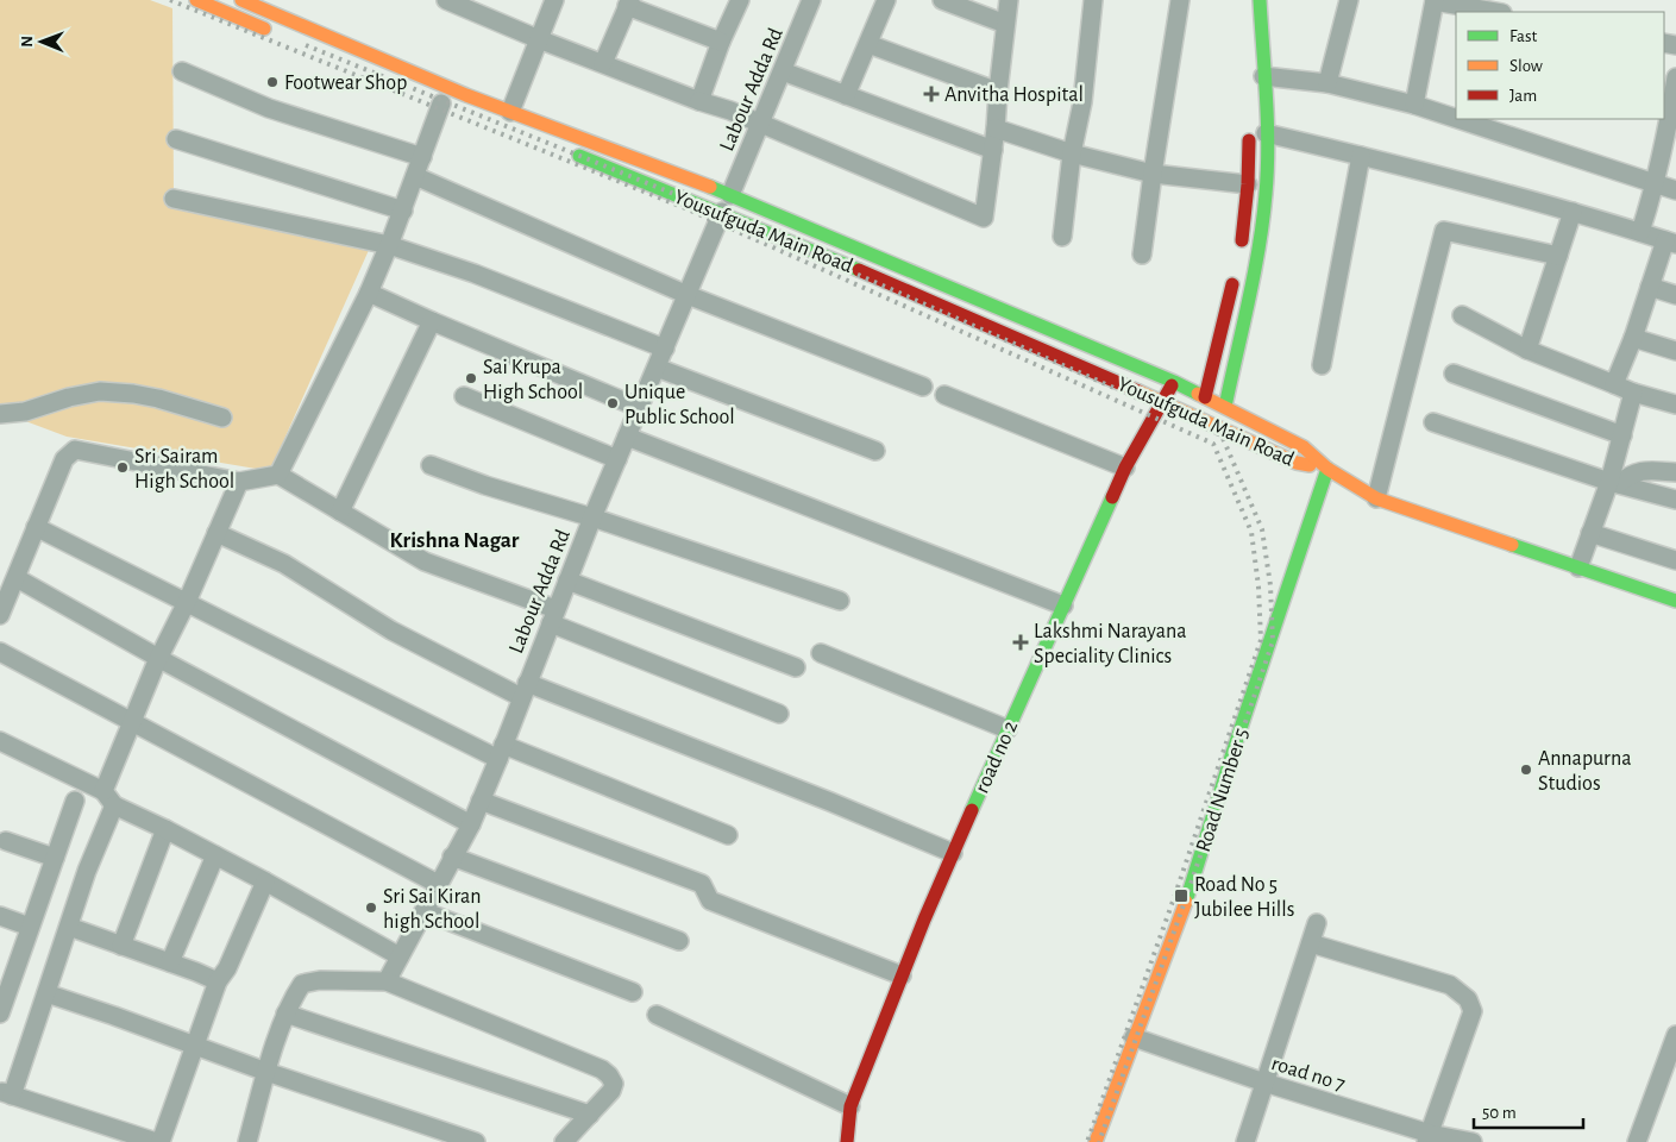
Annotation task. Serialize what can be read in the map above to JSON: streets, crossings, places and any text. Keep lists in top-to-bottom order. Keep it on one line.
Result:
{"streets":{"main road":["Yousufguda Main Road","road no 2","Road Number 5"],"street":["Labour Adda Rd","road no 7"]},"crossings":[["Labour Adda Rd","Yousufguda Main Road"],["Yousufguda Main Road","road no 2"],["Yousufguda Main Road","Road Number 5"],["Road Number 5","road no 7"]],"districts":["Krishna Nagar"],"places":{"other":["Footwear Shop","Sai Krupa High School","Unique Public School","Sri Sairam High School","Annapurna Studios","Sri Sai Kiran high School"],"health":["Anvitha Hospital","Lakshmi Narayana Speciality Clinics"],"transit":["Road No 5 Jubilee Hills"]},"legend":["Fast","Slow","Jam"],"scale_bar":"50 m","north":"left"}
